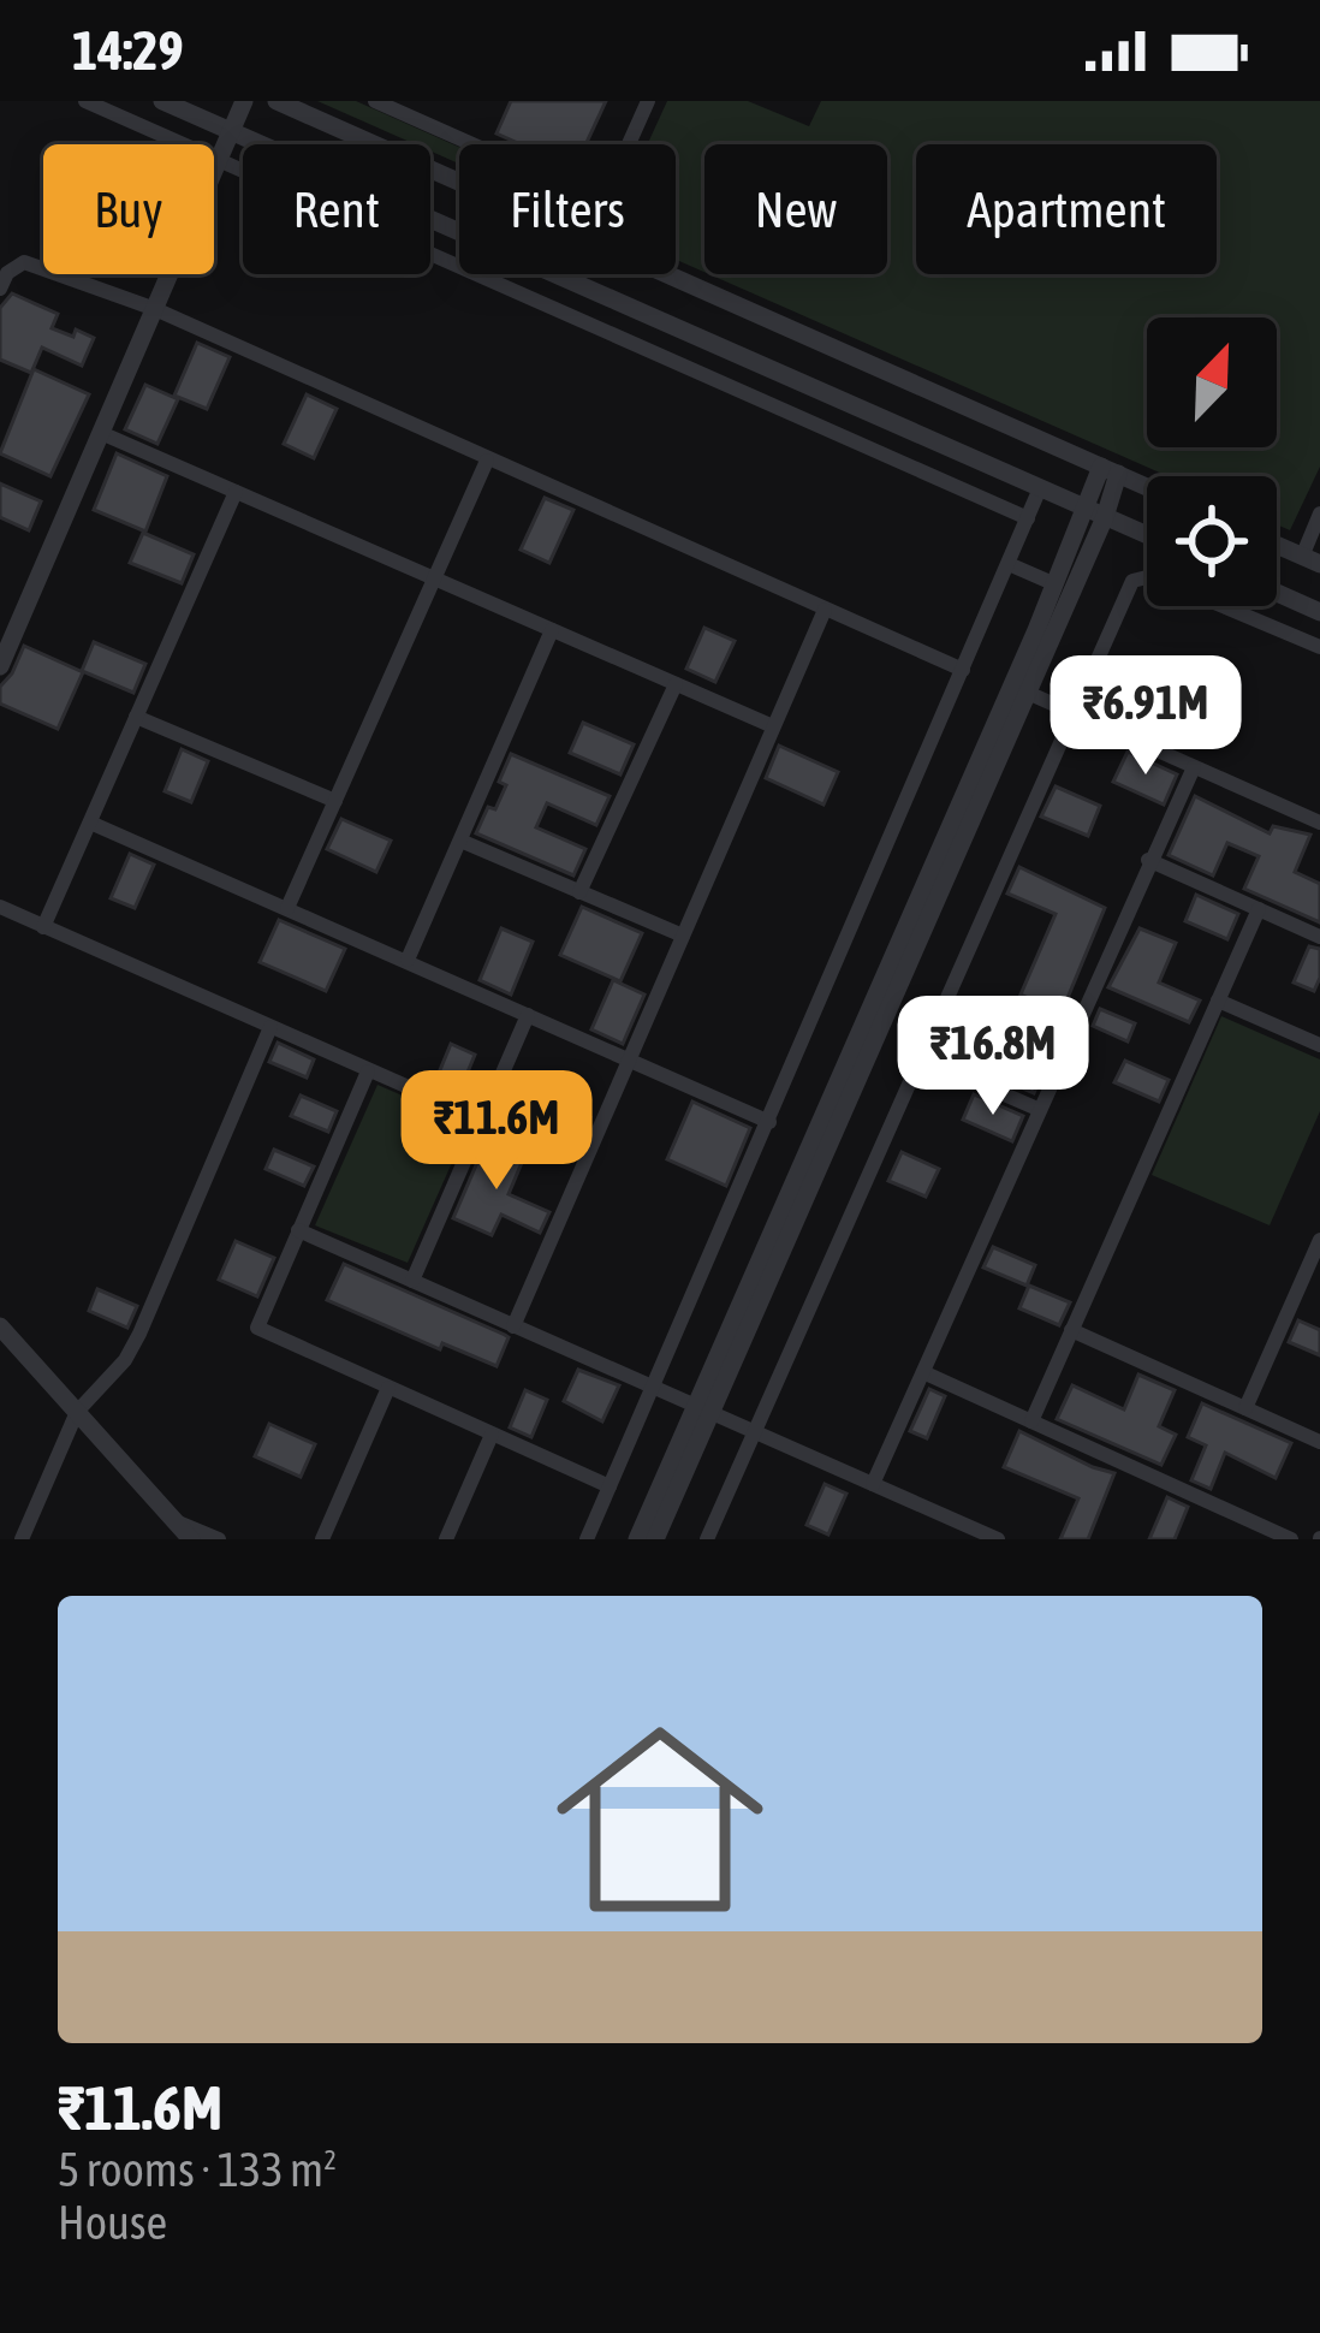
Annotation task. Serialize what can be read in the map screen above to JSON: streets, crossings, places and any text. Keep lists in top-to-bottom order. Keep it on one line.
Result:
{"north":"top right","page":{"status":"14:29","chip":["Buy","Rent","Filters","New","Apartment"],"price":["₹6.91M","₹16.8M","₹11.6M"],"list":[{"name":"₹11.6M","note":"5 rooms · 133 m² · House"}]}}
